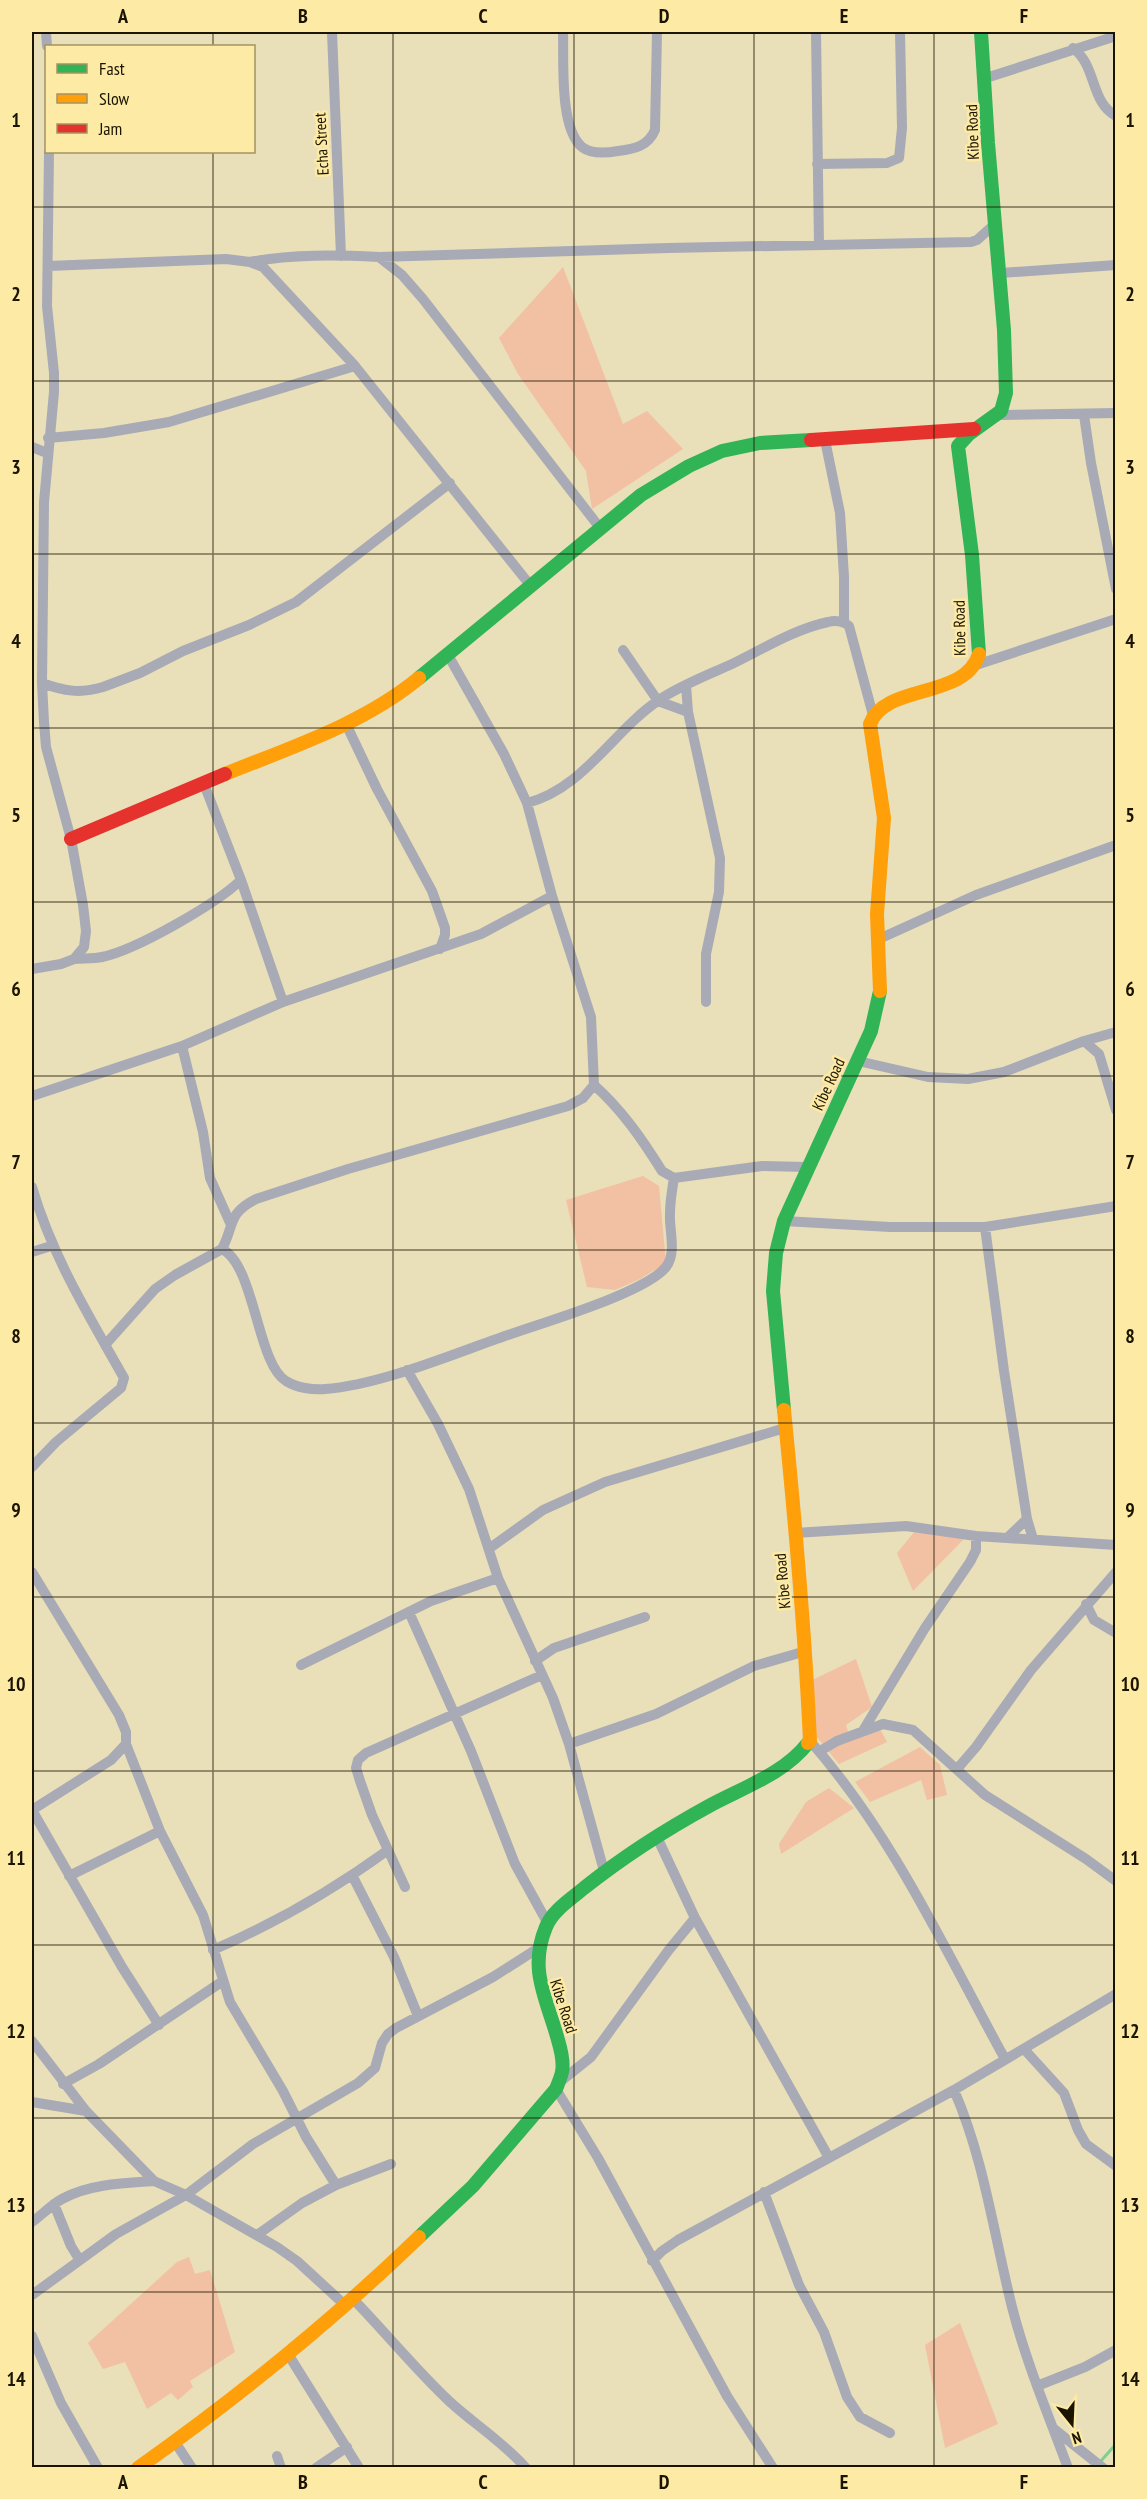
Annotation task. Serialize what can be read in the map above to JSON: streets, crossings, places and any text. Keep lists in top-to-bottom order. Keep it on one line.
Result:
{"streets":{"street":["Kibe Road","Echa Street"]},"legend":["Fast","Slow","Jam"],"north":"bottom","grid":{"columns":["A","B","C","D","E","F"],"rows":["1","2","3","4","5","6","7","8","9","10","11","12","13","14"]}}
